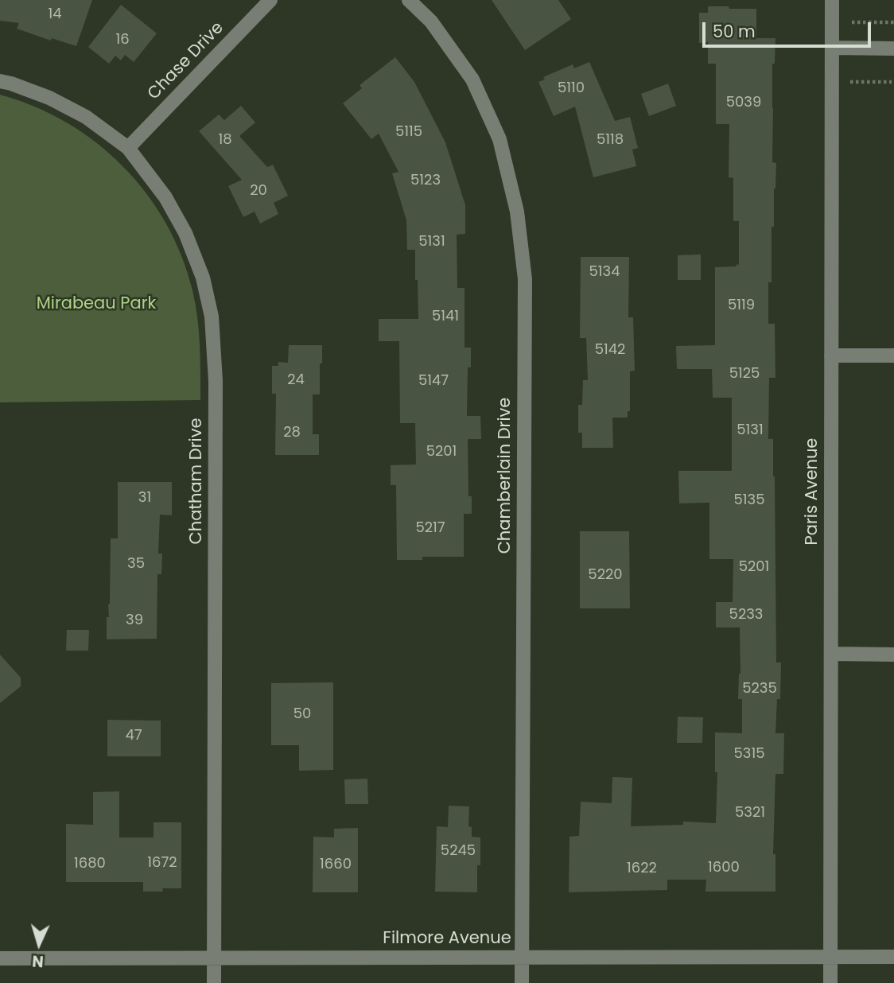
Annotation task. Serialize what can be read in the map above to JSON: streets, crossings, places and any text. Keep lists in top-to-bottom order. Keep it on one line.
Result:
{"streets":{"street":["Chase Drive","Chamberlain Drive","Chatham Drive","Paris Avenue","Filmore Avenue"]},"crossings":[["Chase Drive","Chatham Drive"],["Chamberlain Drive","Filmore Avenue"],["Chatham Drive","Filmore Avenue"],["Paris Avenue","Filmore Avenue"]],"parks":["Mirabeau Park"],"house_numbers":["14","16","5110","5039","5115","18","5118","5123","20","5131","5134","5119","5141","5142","5125","24","5147","5131","28","5201","31","5135","5217","35","5201","5220","5233","39","5235","50","47","5315","5321","5245","1672","1680","1660","1600","1622"],"scale_bar":"50 m","north":"bottom"}
